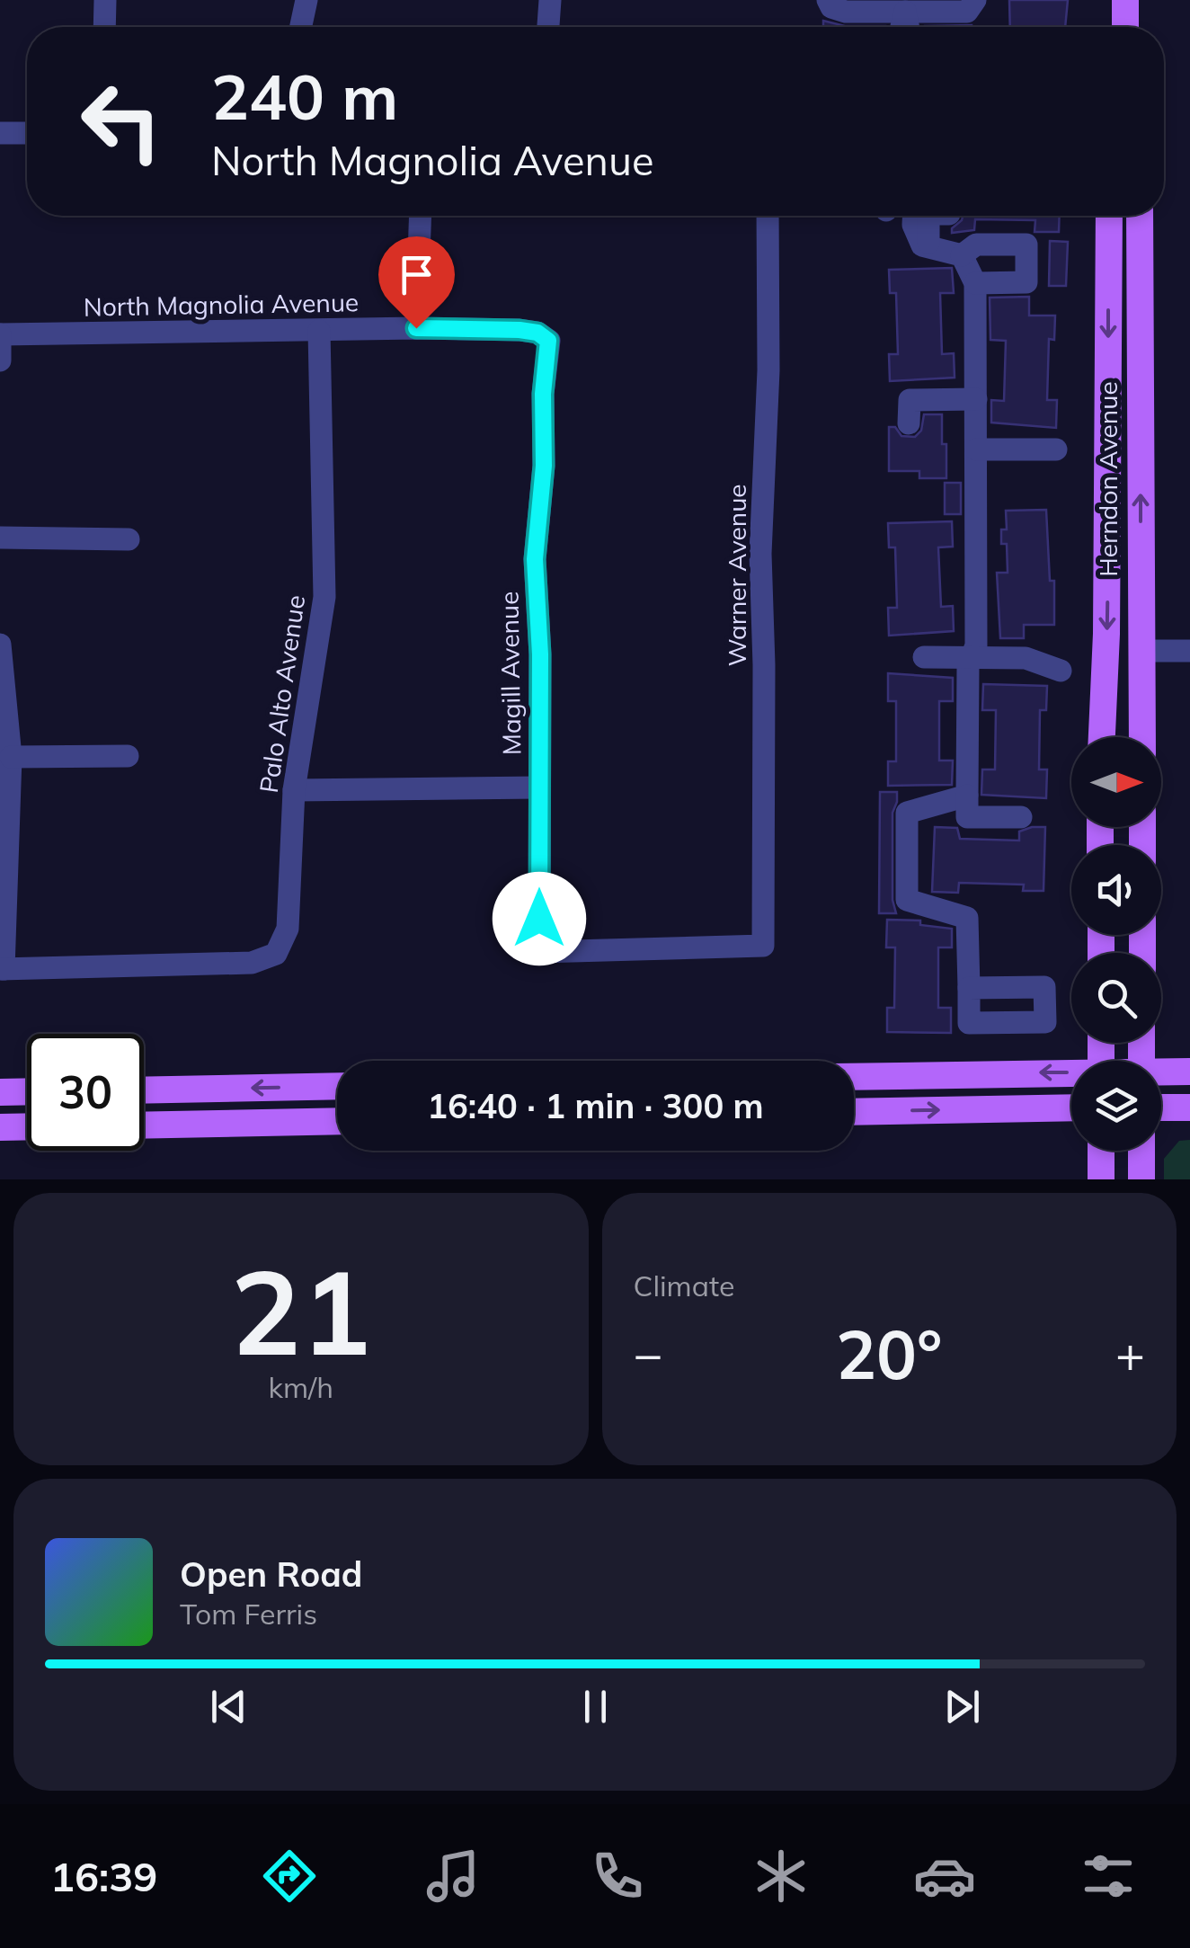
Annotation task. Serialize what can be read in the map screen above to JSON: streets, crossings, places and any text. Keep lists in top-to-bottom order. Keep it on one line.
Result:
{"streets":{"main road":["Herndon Avenue"],"street":["North Magnolia Avenue","Warner Avenue","Magill Avenue","Palo Alto Avenue"]},"crossings":[["North Magnolia Avenue","Magill Avenue"],["North Magnolia Avenue","Palo Alto Avenue"],["Warner Avenue","Magill Avenue"]],"north":"right","page":{"turn":["240 m","North Magnolia Avenue"],"limit":"30","trip":"16:40 · 1 min · 300 m","tile":[["21","km/h"],"Climate"],"heat":["−","20°","+"],"song":["Open Road","Tom Ferris"],"tabs":"16:39"}}
